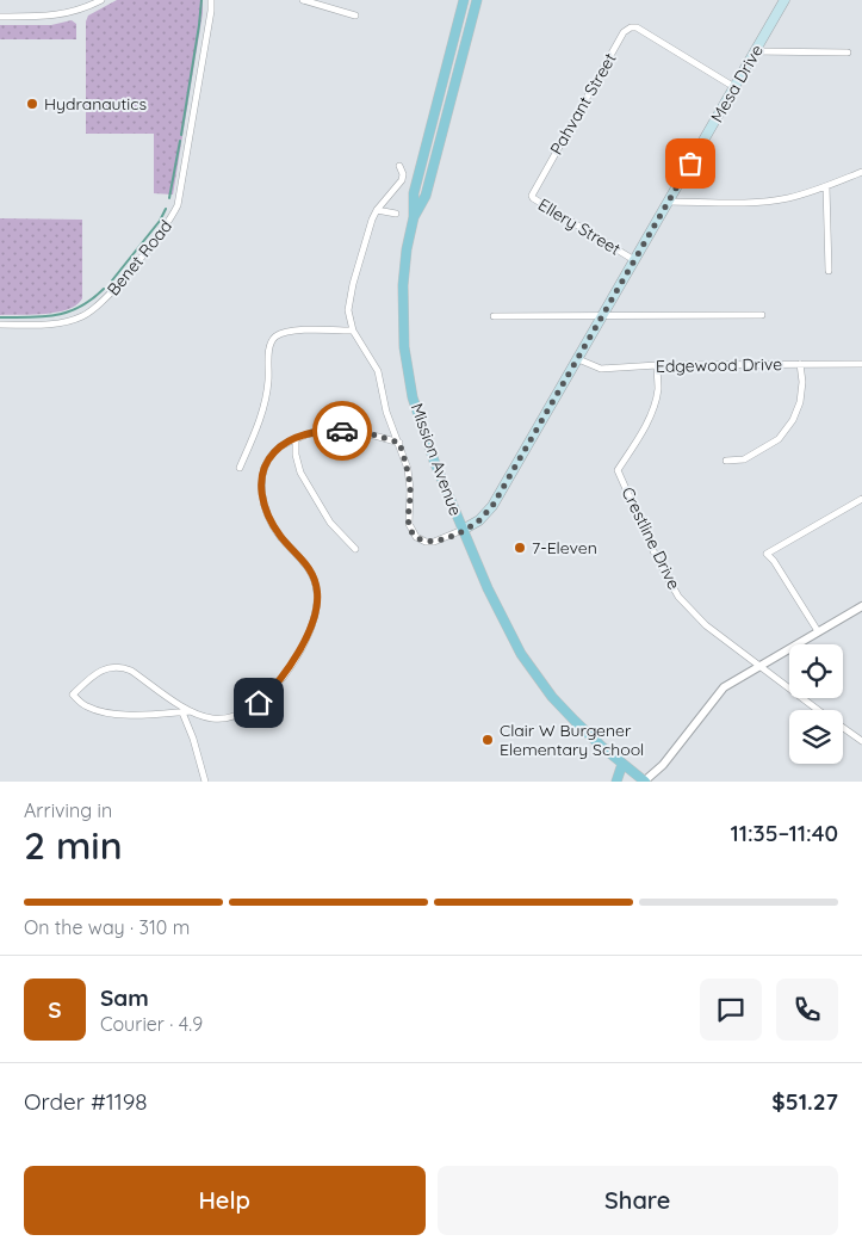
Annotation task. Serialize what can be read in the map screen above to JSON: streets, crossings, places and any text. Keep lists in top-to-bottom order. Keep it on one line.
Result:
{"streets":{"main road":["Mesa Drive","Mission Avenue"],"street":["Pahvant Street","Ellery Street","Benet Road","Edgewood Drive","Crestline Drive"]},"crossings":[["Mesa Drive","Pahvant Street"],["Mesa Drive","Ellery Street"],["Mesa Drive","Edgewood Drive"],["Mesa Drive","Mission Avenue"],["Pahvant Street","Ellery Street"],["Edgewood Drive","Crestline Drive"]],"places":["Hydranautics","7-Eleven","Clair W Burgener Elementary School"],"page":{"heading":["2 min","Arriving in","11:35–11:40"],"panel":["Sam","Courier · 4.9","Order #1198","$51.27"],"bar":"On the way · 310 m","round":"S","buttons":["Help","Share"]}}
